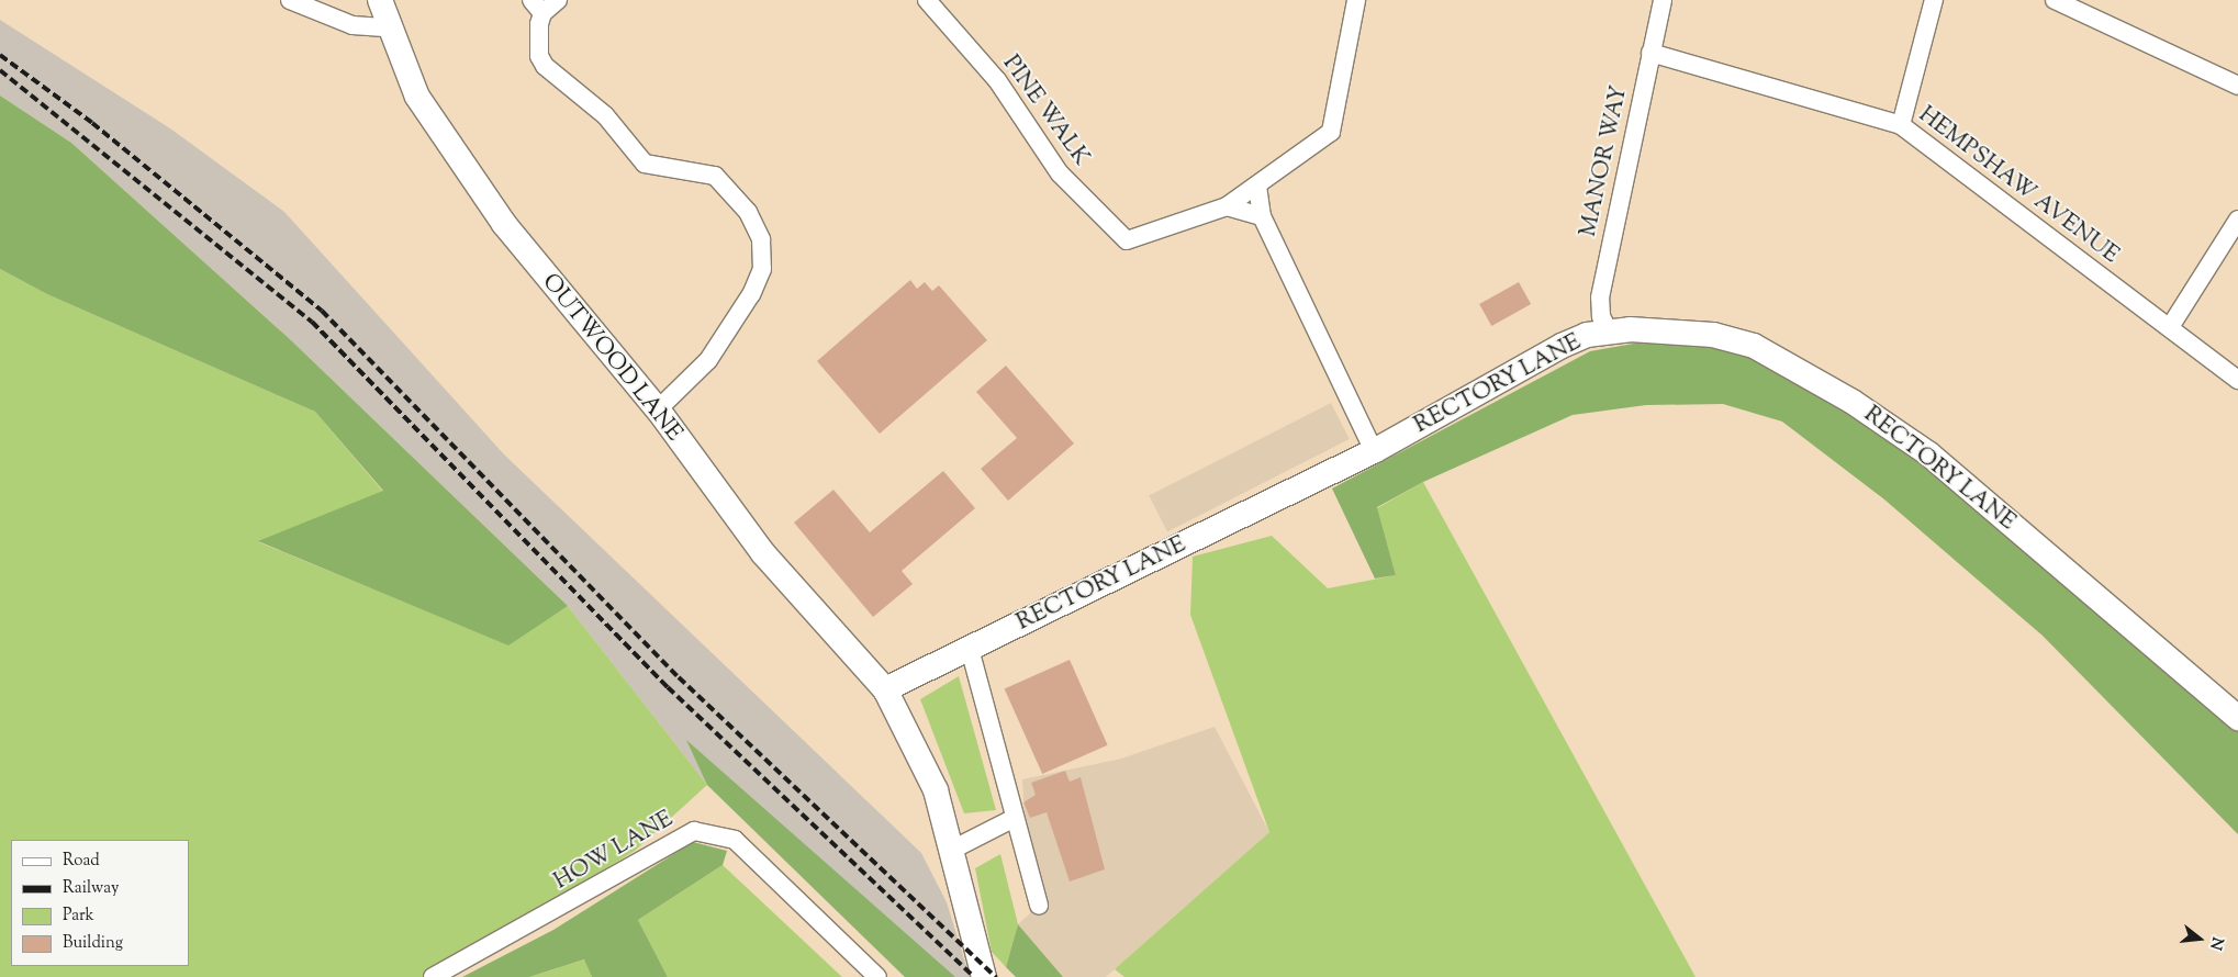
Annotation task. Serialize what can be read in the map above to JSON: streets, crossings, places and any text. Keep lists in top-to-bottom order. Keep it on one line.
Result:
{"streets":{"main road":["OUTWOOD LANE","RECTORY LANE"],"street":["PINE WALK","MANOR WAY","HEMPSHAW AVENUE","HOW LANE"]},"crossings":[["MANOR WAY","HEMPSHAW AVENUE"],["MANOR WAY","RECTORY LANE"],["OUTWOOD LANE","RECTORY LANE"]],"legend":["Road","Railway","Park","Building"],"north":"right"}
